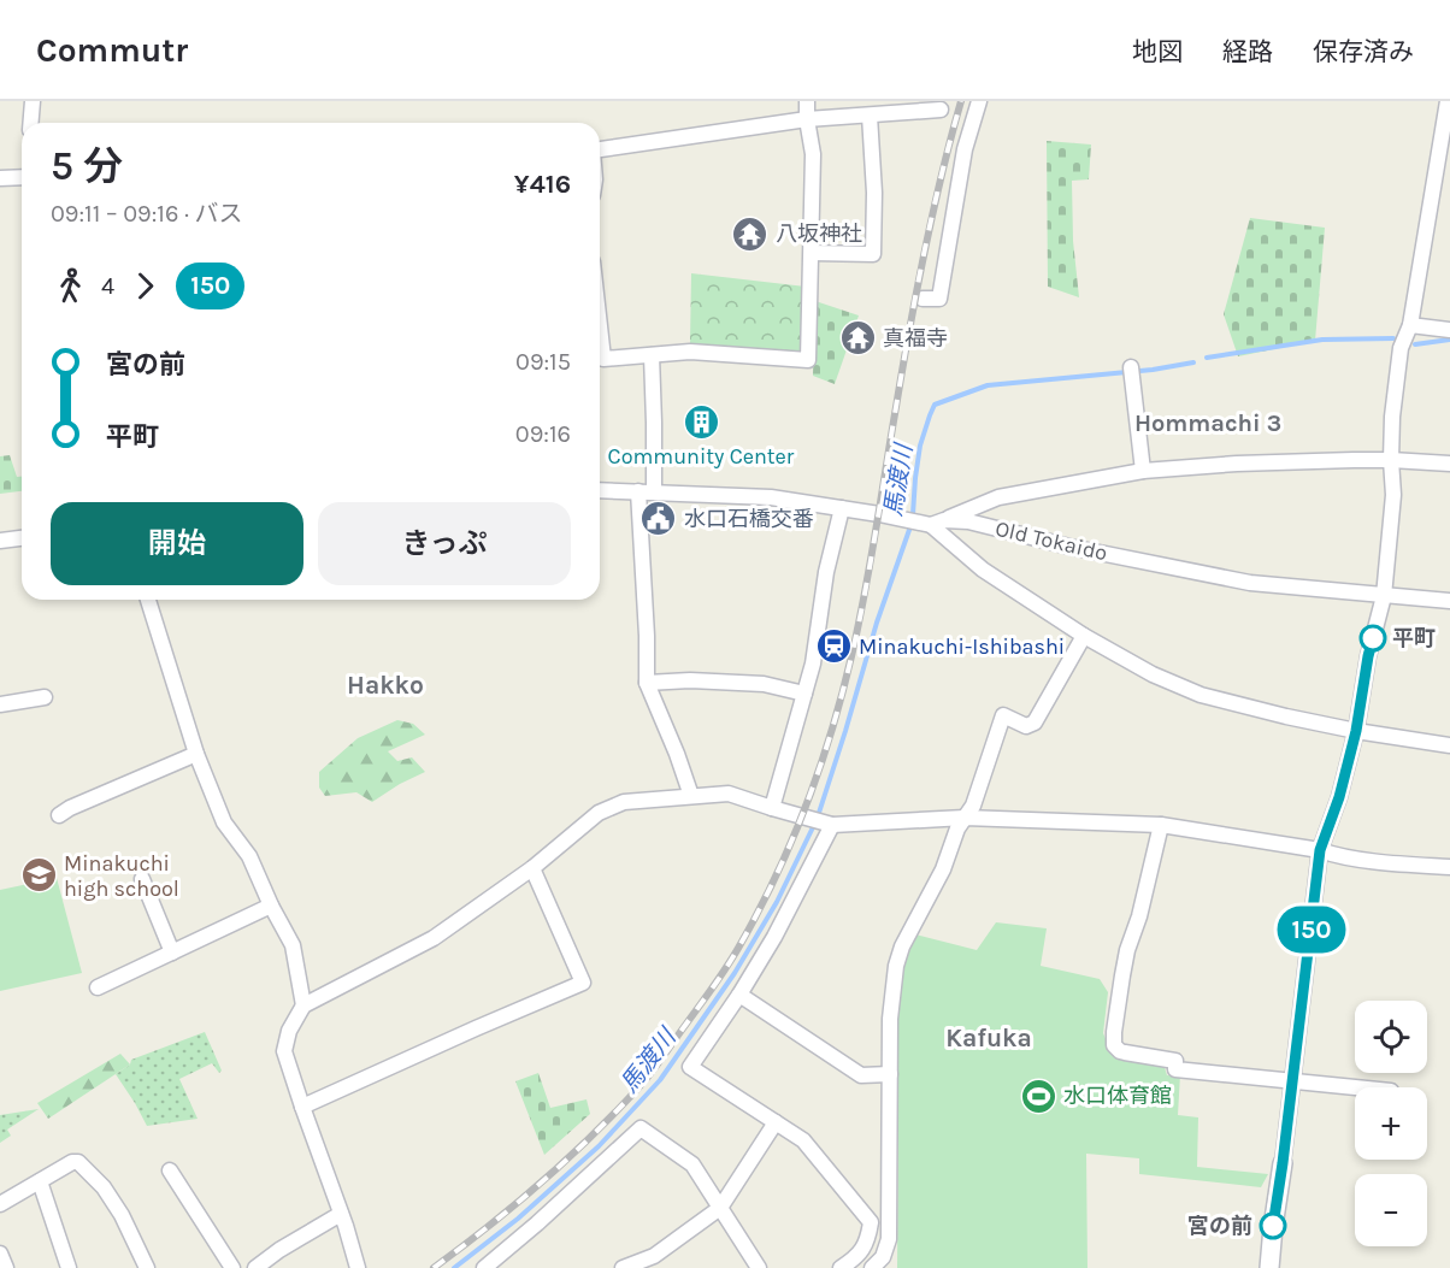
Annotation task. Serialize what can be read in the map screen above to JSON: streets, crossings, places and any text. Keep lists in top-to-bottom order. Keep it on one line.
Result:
{"streets":{"street":["Old Tokaido"]},"districts":["Hommachi 3","Hakko","Kafuka"],"water":["馬渡川"],"places":{"temple":["八坂神社","真福寺"],"building":["Community Center"],"public building":["水口石橋交番"],"other":["平町","宮の前"],"station":["Minakuchi-Ishibashi"],"school or university":["Minakuchi high school"],"sports":["水口体育館"]},"lines":["bus line 150"],"page":{"header":"Commutr","nav":["地図","経路","保存済み"],"on_map":"150","heading":["5 分","09:11 – 09:16 · バス","¥416"],"legs":["4","150"],"list":[{"name":"宮の前","value":"09:15"},{"name":"平町","value":"09:16"}],"buttons":["開始","きっぷ"],"map_buttons":["+","−"]}}
